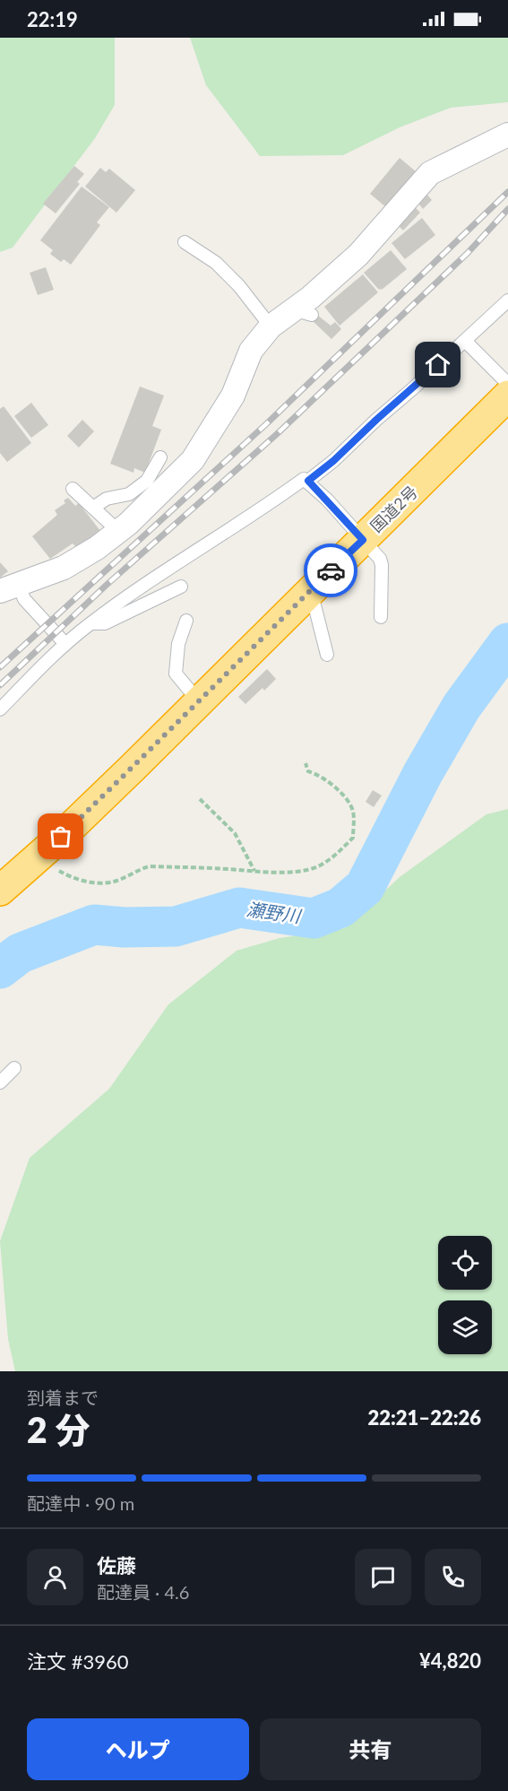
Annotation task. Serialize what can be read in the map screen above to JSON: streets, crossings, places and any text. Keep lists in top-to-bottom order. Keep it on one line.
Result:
{"streets":{"highway":["国道2号"]},"water":["瀬野川"],"page":{"status":"22:19","heading":["2 分","到着まで","22:21–22:26"],"panel":["佐藤","配達員 · 4.6","注文 #3960","¥4,820"],"bar":"配達中 · 90 m","buttons":["ヘルプ","共有"]}}
